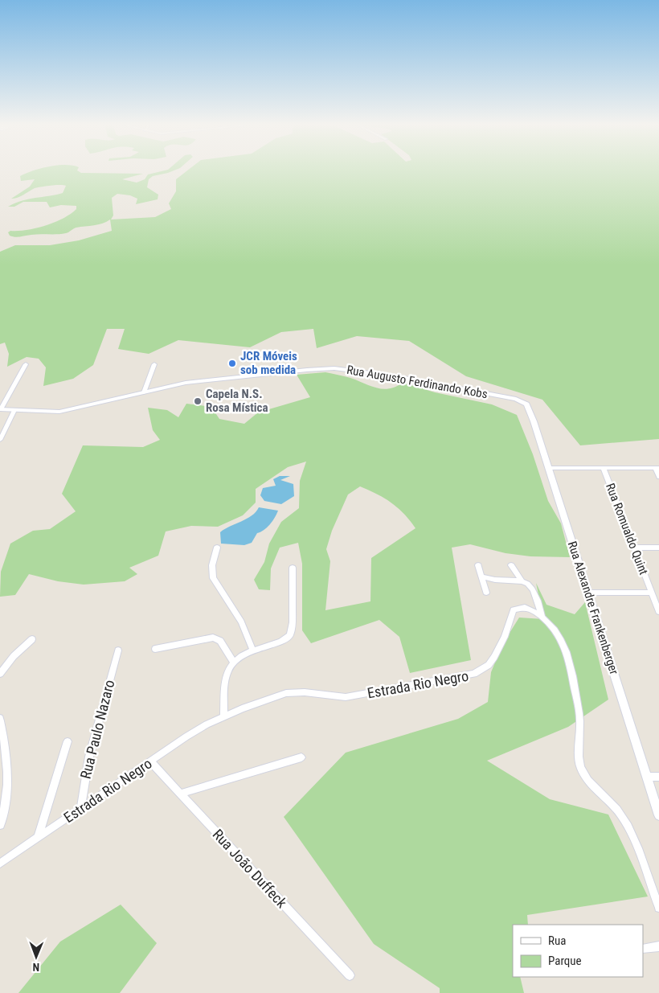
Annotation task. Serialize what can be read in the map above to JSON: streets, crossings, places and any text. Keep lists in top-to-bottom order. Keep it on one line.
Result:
{"streets":{"street":["Rua Augusto Ferdinando Kobs","Rua Romualdo Quint","Rua Alexandre Frankenberger","Estrada Rio Negro","Rua Paulo Nazaro","Rua João Duffeck"]},"crossings":[["Rua Augusto Ferdinando Kobs","Rua Alexandre Frankenberger"],["Estrada Rio Negro","Rua Paulo Nazaro"],["Estrada Rio Negro","Rua João Duffeck"]],"places":["JCR Móveis sob medida","Capela N.S. Rosa Mística"],"legend":["Rua","Parque"],"north":"bottom"}
